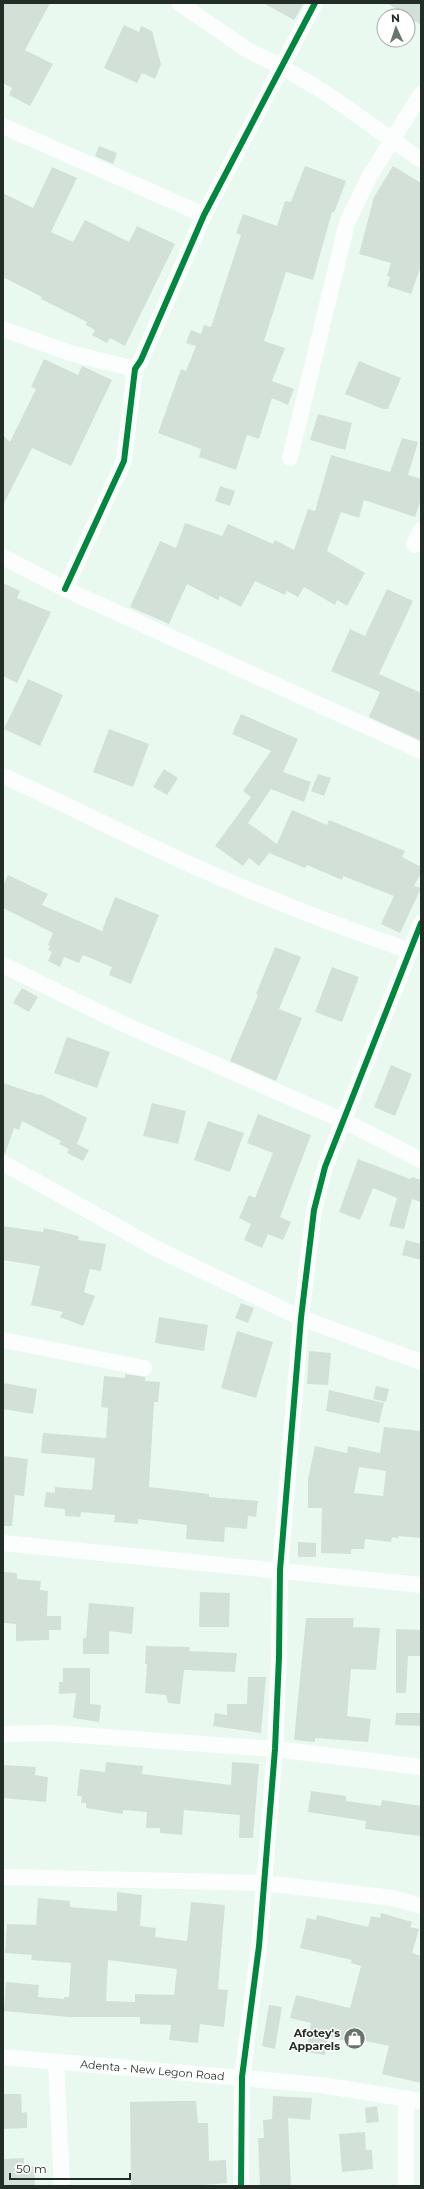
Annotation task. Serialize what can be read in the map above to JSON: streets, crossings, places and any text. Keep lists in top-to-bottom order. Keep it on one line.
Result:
{"streets":{"street":["Adenta - New Legon Road"]},"places":{"shop":["Afotey's Apparels"]},"scale_bar":"50 m","north":"top"}
